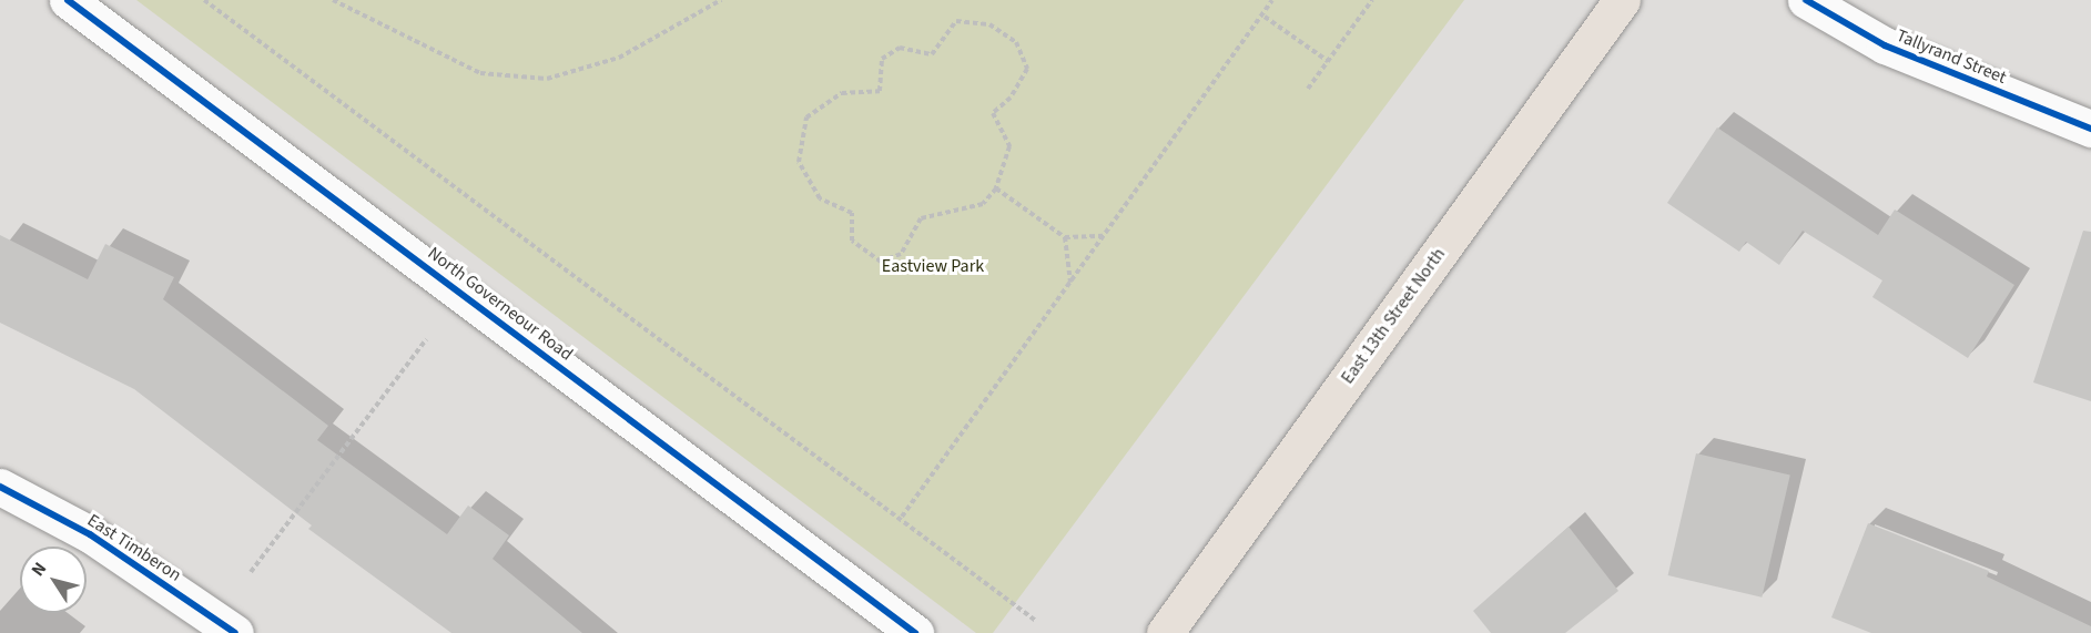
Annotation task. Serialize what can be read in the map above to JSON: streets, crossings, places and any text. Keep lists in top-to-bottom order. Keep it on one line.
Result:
{"streets":{"main road":["East 13th Street North"],"street":["Tallyrand Street","North Governeour Road","East Timberon"]},"parks":["Eastview Park"],"north":"top left"}
